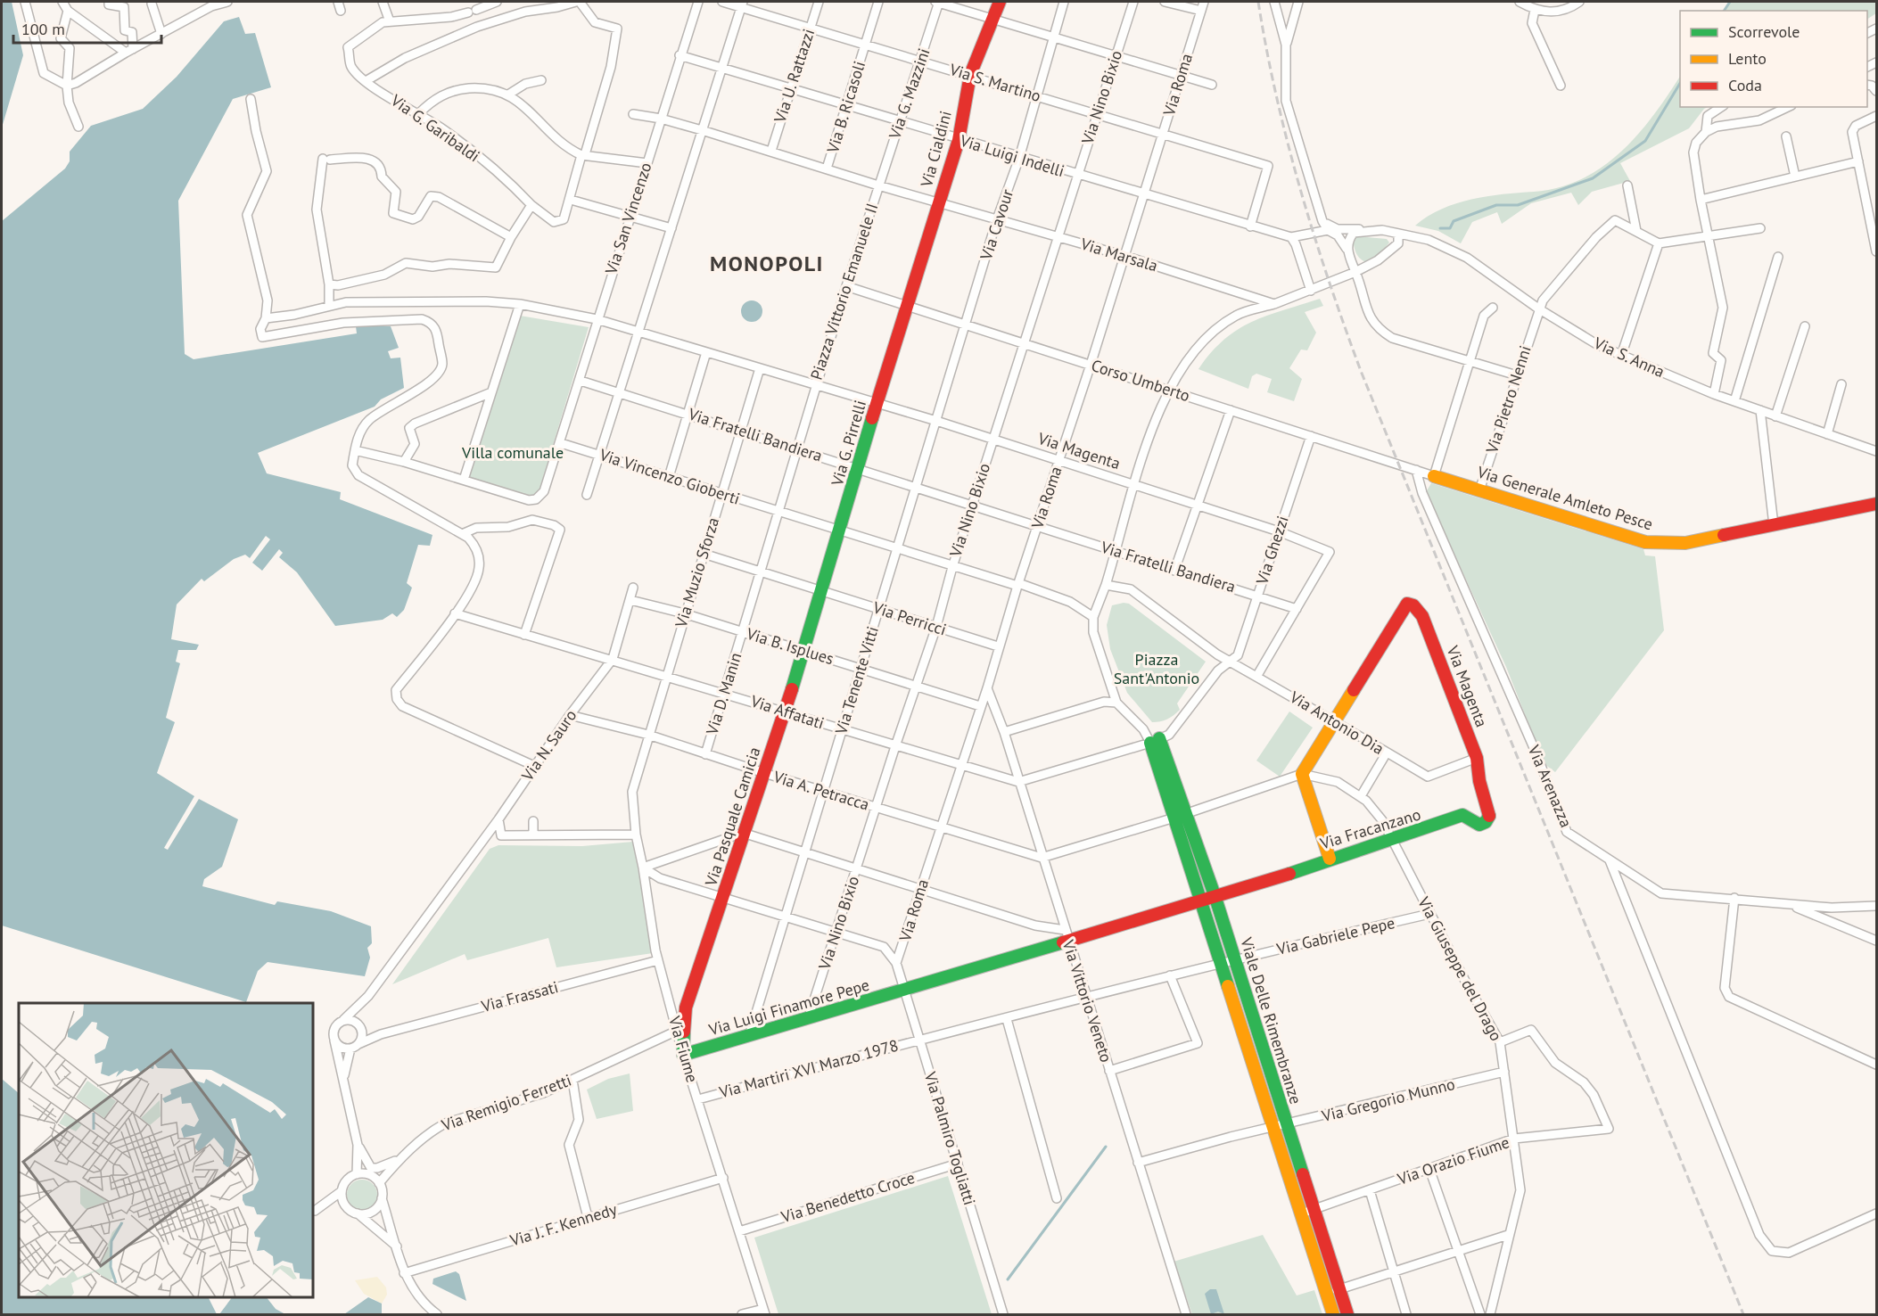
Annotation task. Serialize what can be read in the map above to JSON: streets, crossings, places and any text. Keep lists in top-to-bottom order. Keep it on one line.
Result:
{"streets":{"street":["Via U. Rattazzi","Via S. Martino","Via Roma","Via G. Mazzini","Via Nino Bixio","Via B. Ricasoli","Via G. Garibaldi","Via Cialdini","Via Luigi Indelli","Via San Vincenzo","Via Cavour","Via Marsala","Piazza Vittorio Emanuele II","Via S. Anna","Corso Umberto","Via Pietro Nenni","Via Fratelli Bandiera","Via G. Pirrelli","Via Magenta","Via Vincenzo Gioberti","Via Generale Amleto Pesce","Via Ghezzi","Via Muzio Sforza","Via Perricci","Via B. Isplues","Via Tenente Vitti","Via D. Manin","Via Affatati","Via Antonio Dia","Via N. Sauro","Via Arenazza","Via A. Petracca","Via Pasquale Camicia","Via Fracanzano","Via Gabriele Pepe","Via Giuseppe del Drago","Via Frassati","Via Vittorio Veneto","Via Luigi Finamore Pepe","Viale Delle Rimembranze","Via Fiume","Via Martiri XVI Marzo 1978","Via Gregorio Munno","Via Remigio Ferretti","Via Palmiro Togliatti","Via Orazio Fiume","Via Benedetto Croce","Via J. F. Kennedy"]},"crossings":[["Via U. Rattazzi","Via S. Martino"],["Via U. Rattazzi","Via Luigi Indelli"],["Via U. Rattazzi","Piazza Vittorio Emanuele II"],["Via S. Martino","Via Roma"],["Via S. Martino","Via G. Mazzini"],["Via S. Martino","Via Nino Bixio"],["Via S. Martino","Via B. Ricasoli"],["Via S. Martino","Via Cialdini"],["Via S. Martino","Via Luigi Indelli"],["Via S. Martino","Via Cavour"],["Via Roma","Via Luigi Indelli"],["Via Roma","Via Marsala"],["Via Roma","Corso Umberto"],["Via Roma","Via Fratelli Bandiera"],["Via Roma","Via Magenta"],["Via Roma","Via Vincenzo Gioberti"],["Via Roma","Via Perricci"],["Via Roma","Via B. Isplues"],["Via Roma","Via Affatati"],["Via Roma","Via A. Petracca"],["Via Roma","Via Vittorio Veneto"],["Via Roma","Via Palmiro Togliatti"],["Via G. Mazzini","Via Luigi Indelli"],["Via G. Mazzini","Via Marsala"],["Via G. Mazzini","Piazza Vittorio Emanuele II"],["Via Nino Bixio","Via Luigi Indelli"],["Via Nino Bixio","Via Marsala"],["Via Nino Bixio","Corso Umberto"],["Via Nino Bixio","Via Fratelli Bandiera"],["Via Nino Bixio","Via Magenta"],["Via Nino Bixio","Via Vincenzo Gioberti"],["Via Nino Bixio","Via Perricci"],["Via Nino Bixio","Via B. Isplues"],["Via Nino Bixio","Via Affatati"],["Via Nino Bixio","Via A. Petracca"],["Via Nino Bixio","Via Luigi Finamore Pepe"],["Via B. Ricasoli","Via Luigi Indelli"],["Via B. Ricasoli","Piazza Vittorio Emanuele II"],["Via Cialdini","Via Luigi Indelli"],["Via Cialdini","Via Marsala"],["Via Cialdini","Corso Umberto"],["Via Cialdini","Via G. Pirrelli"],["Via Luigi Indelli","Via San Vincenzo"],["Via Luigi Indelli","Via Cavour"],["Via San Vincenzo","Piazza Vittorio Emanuele II"],["Via San Vincenzo","Via Fratelli Bandiera"],["Via San Vincenzo","Via Vincenzo Gioberti"],["Via Cavour","Via Marsala"],["Via Cavour","Corso Umberto"],["Via Cavour","Via Tenente Vitti"],["Via Marsala","Piazza Vittorio Emanuele II"],["Piazza Vittorio Emanuele II","Corso Umberto"],["Piazza Vittorio Emanuele II","Via Magenta"],["Piazza Vittorio Emanuele II","Via Muzio Sforza"],["Piazza Vittorio Emanuele II","Via D. Manin"],["Via S. Anna","Via Pietro Nenni"],["Corso Umberto","Via G. Pirrelli"],["Corso Umberto","Via Generale Amleto Pesce"],["Corso Umberto","Via Ghezzi"],["Corso Umberto","Via Tenente Vitti"],["Corso Umberto","Via Arenazza"],["Via Pietro Nenni","Via Generale Amleto Pesce"],["Via Fratelli Bandiera","Via G. Pirrelli"],["Via Fratelli Bandiera","Via Magenta"],["Via Fratelli Bandiera","Via Ghezzi"],["Via Fratelli Bandiera","Via Muzio Sforza"],["Via Fratelli Bandiera","Via Tenente Vitti"],["Via Fratelli Bandiera","Via D. Manin"],["Via G. Pirrelli","Via Magenta"],["Via G. Pirrelli","Via Vincenzo Gioberti"],["Via G. Pirrelli","Via Perricci"],["Via G. Pirrelli","Via Pasquale Camicia"],["Via Magenta","Via Ghezzi"],["Via Magenta","Via Tenente Vitti"],["Via Magenta","Via D. Manin"],["Via Magenta","Via Antonio Dia"],["Via Magenta","Via Fracanzano"],["Via Vincenzo Gioberti","Via Muzio Sforza"],["Via Vincenzo Gioberti","Via Tenente Vitti"],["Via Vincenzo Gioberti","Via D. Manin"],["Via Ghezzi","Via Antonio Dia"],["Via Ghezzi","Viale Delle Rimembranze"],["Via Muzio Sforza","Via Perricci"],["Via Muzio Sforza","Via B. Isplues"],["Via Muzio Sforza","Via Affatati"],["Via Muzio Sforza","Via A. Petracca"],["Via Muzio Sforza","Via Fiume"],["Via Perricci","Via Tenente Vitti"],["Via Perricci","Via D. Manin"],["Via Perricci","Via Pasquale Camicia"],["Via B. Isplues","Via Tenente Vitti"],["Via B. Isplues","Via D. Manin"],["Via B. Isplues","Via Pasquale Camicia"],["Via Tenente Vitti","Via Affatati"],["Via Tenente Vitti","Via A. Petracca"],["Via Tenente Vitti","Via Luigi Finamore Pepe"],["Via D. Manin","Via Affatati"],["Via D. Manin","Via A. Petracca"],["Via Affatati","Via N. Sauro"],["Via Affatati","Via Pasquale Camicia"],["Via Affatati","Via Vittorio Veneto"],["Via Antonio Dia","Via Fracanzano"],["Via N. Sauro","Via A. Petracca"],["Via A. Petracca","Via Pasquale Camicia"],["Via A. Petracca","Via Vittorio Veneto"],["Via Pasquale Camicia","Via Luigi Finamore Pepe"],["Via Pasquale Camicia","Via Fiume"],["Via Fracanzano","Via Giuseppe del Drago"],["Via Fracanzano","Via Vittorio Veneto"],["Via Fracanzano","Via Luigi Finamore Pepe"],["Via Fracanzano","Viale Delle Rimembranze"],["Via Gabriele Pepe","Via Giuseppe del Drago"],["Via Gabriele Pepe","Via Vittorio Veneto"],["Via Gabriele Pepe","Viale Delle Rimembranze"],["Via Gabriele Pepe","Via Martiri XVI Marzo 1978"],["Via Giuseppe del Drago","Via Gregorio Munno"],["Via Giuseppe del Drago","Via Orazio Fiume"],["Via Frassati","Via Fiume"],["Via Vittorio Veneto","Via Luigi Finamore Pepe"],["Via Vittorio Veneto","Via Gregorio Munno"],["Via Luigi Finamore Pepe","Via Fiume"],["Via Luigi Finamore Pepe","Via Palmiro Togliatti"],["Viale Delle Rimembranze","Via Gregorio Munno"],["Viale Delle Rimembranze","Via Orazio Fiume"],["Via Fiume","Via Martiri XVI Marzo 1978"],["Via Fiume","Via Remigio Ferretti"],["Via Fiume","Via Benedetto Croce"],["Via Fiume","Via J. F. Kennedy"],["Via Martiri XVI Marzo 1978","Via Palmiro Togliatti"],["Via Palmiro Togliatti","Via Benedetto Croce"]],"districts":["MONOPOLI"],"parks":["Villa comunale","Piazza Sant'Antonio"],"legend":["Scorrevole","Lento","Coda"],"scale_bar":"100 m"}
